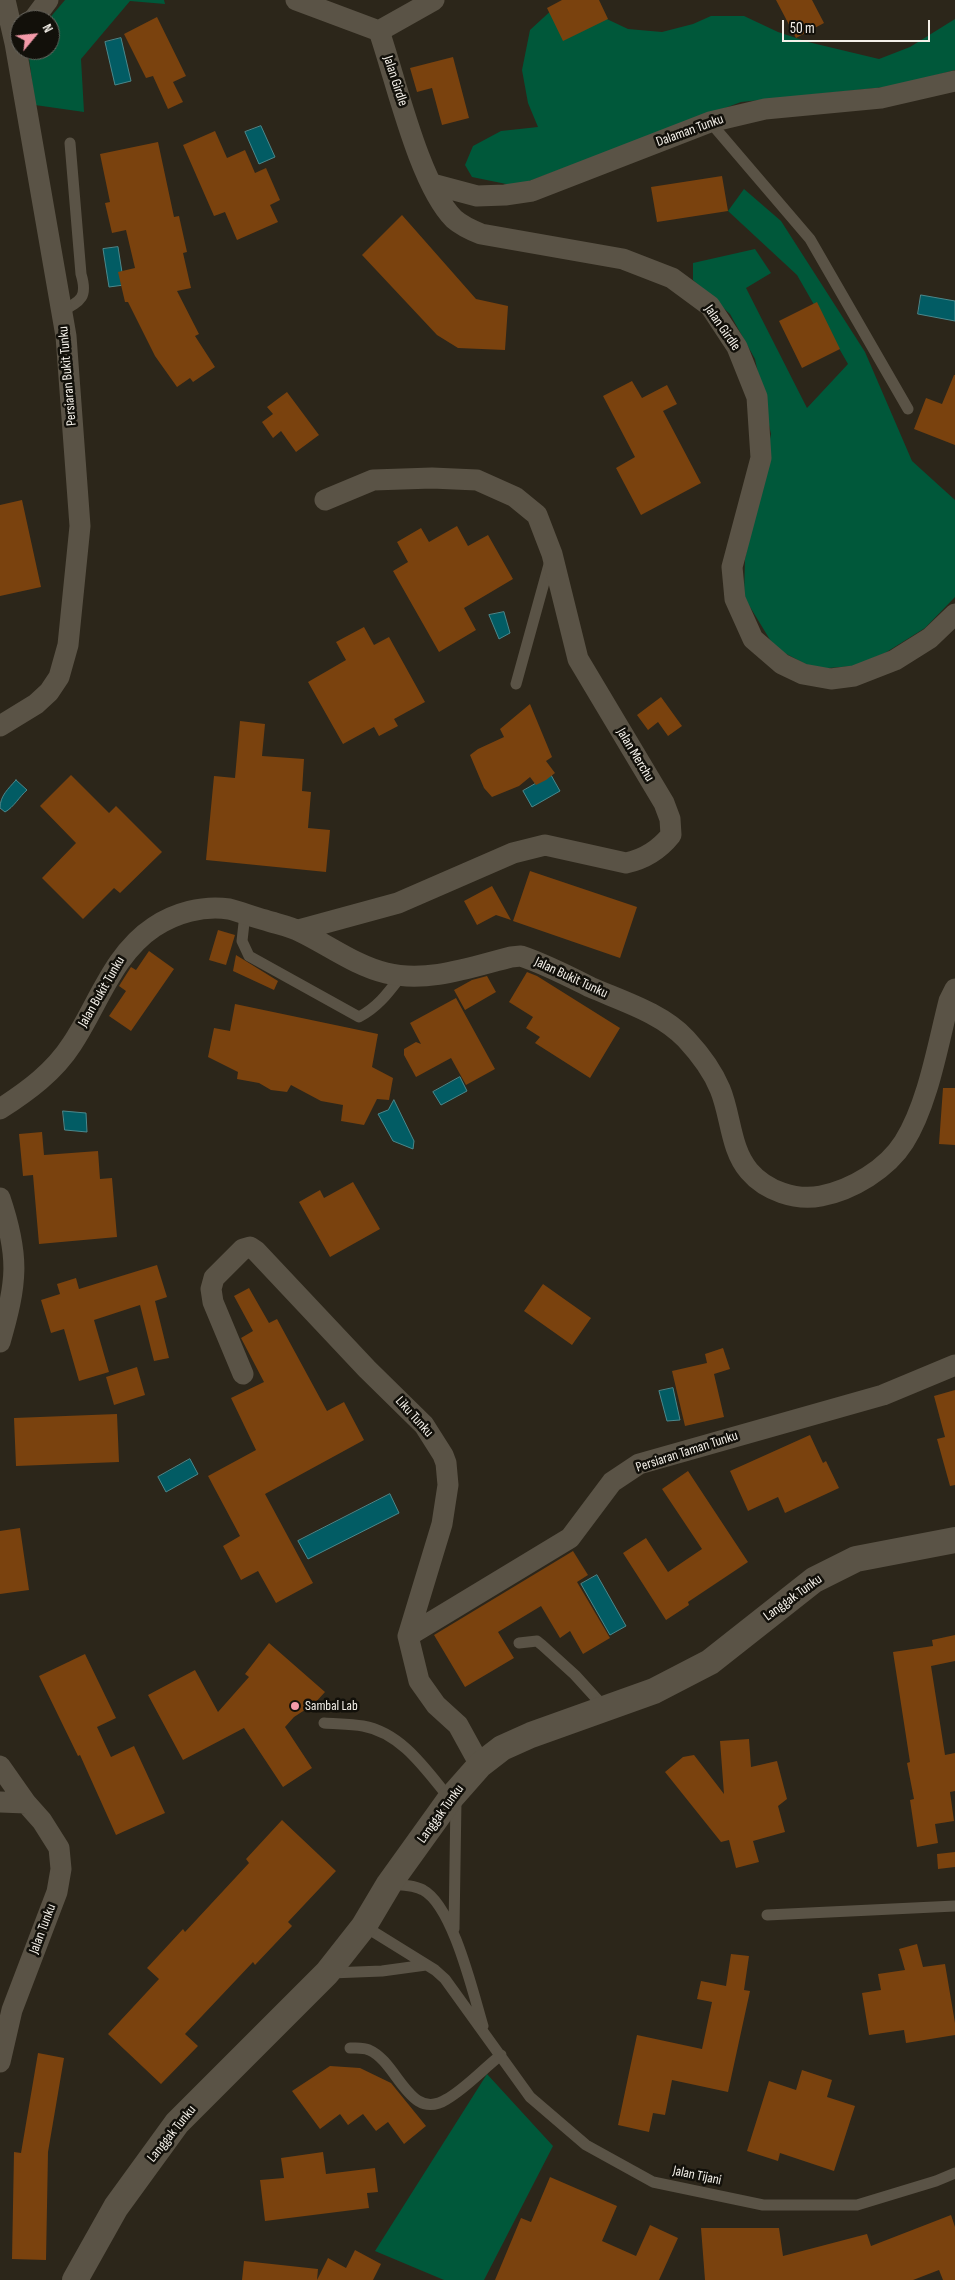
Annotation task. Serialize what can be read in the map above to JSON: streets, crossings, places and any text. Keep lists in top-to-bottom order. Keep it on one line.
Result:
{"streets":{"street":["Jalan Girdle","Dalaman Tunku","Persiaran Bukit Tunku","Jalan Merchu","Jalan Bukit Tunku","Liku Tunku","Persiaran Taman Tunku","Langgak Tunku","Jalan Tunku"],"lane":["Jalan Tijani"]},"crossings":[["Jalan Girdle","Dalaman Tunku"],["Jalan Merchu","Jalan Bukit Tunku"],["Liku Tunku","Persiaran Taman Tunku"],["Liku Tunku","Langgak Tunku"],["Langgak Tunku","Jalan Tijani"]],"places":["Sambal Lab"],"scale_bar":"50 m","north":"top right"}
